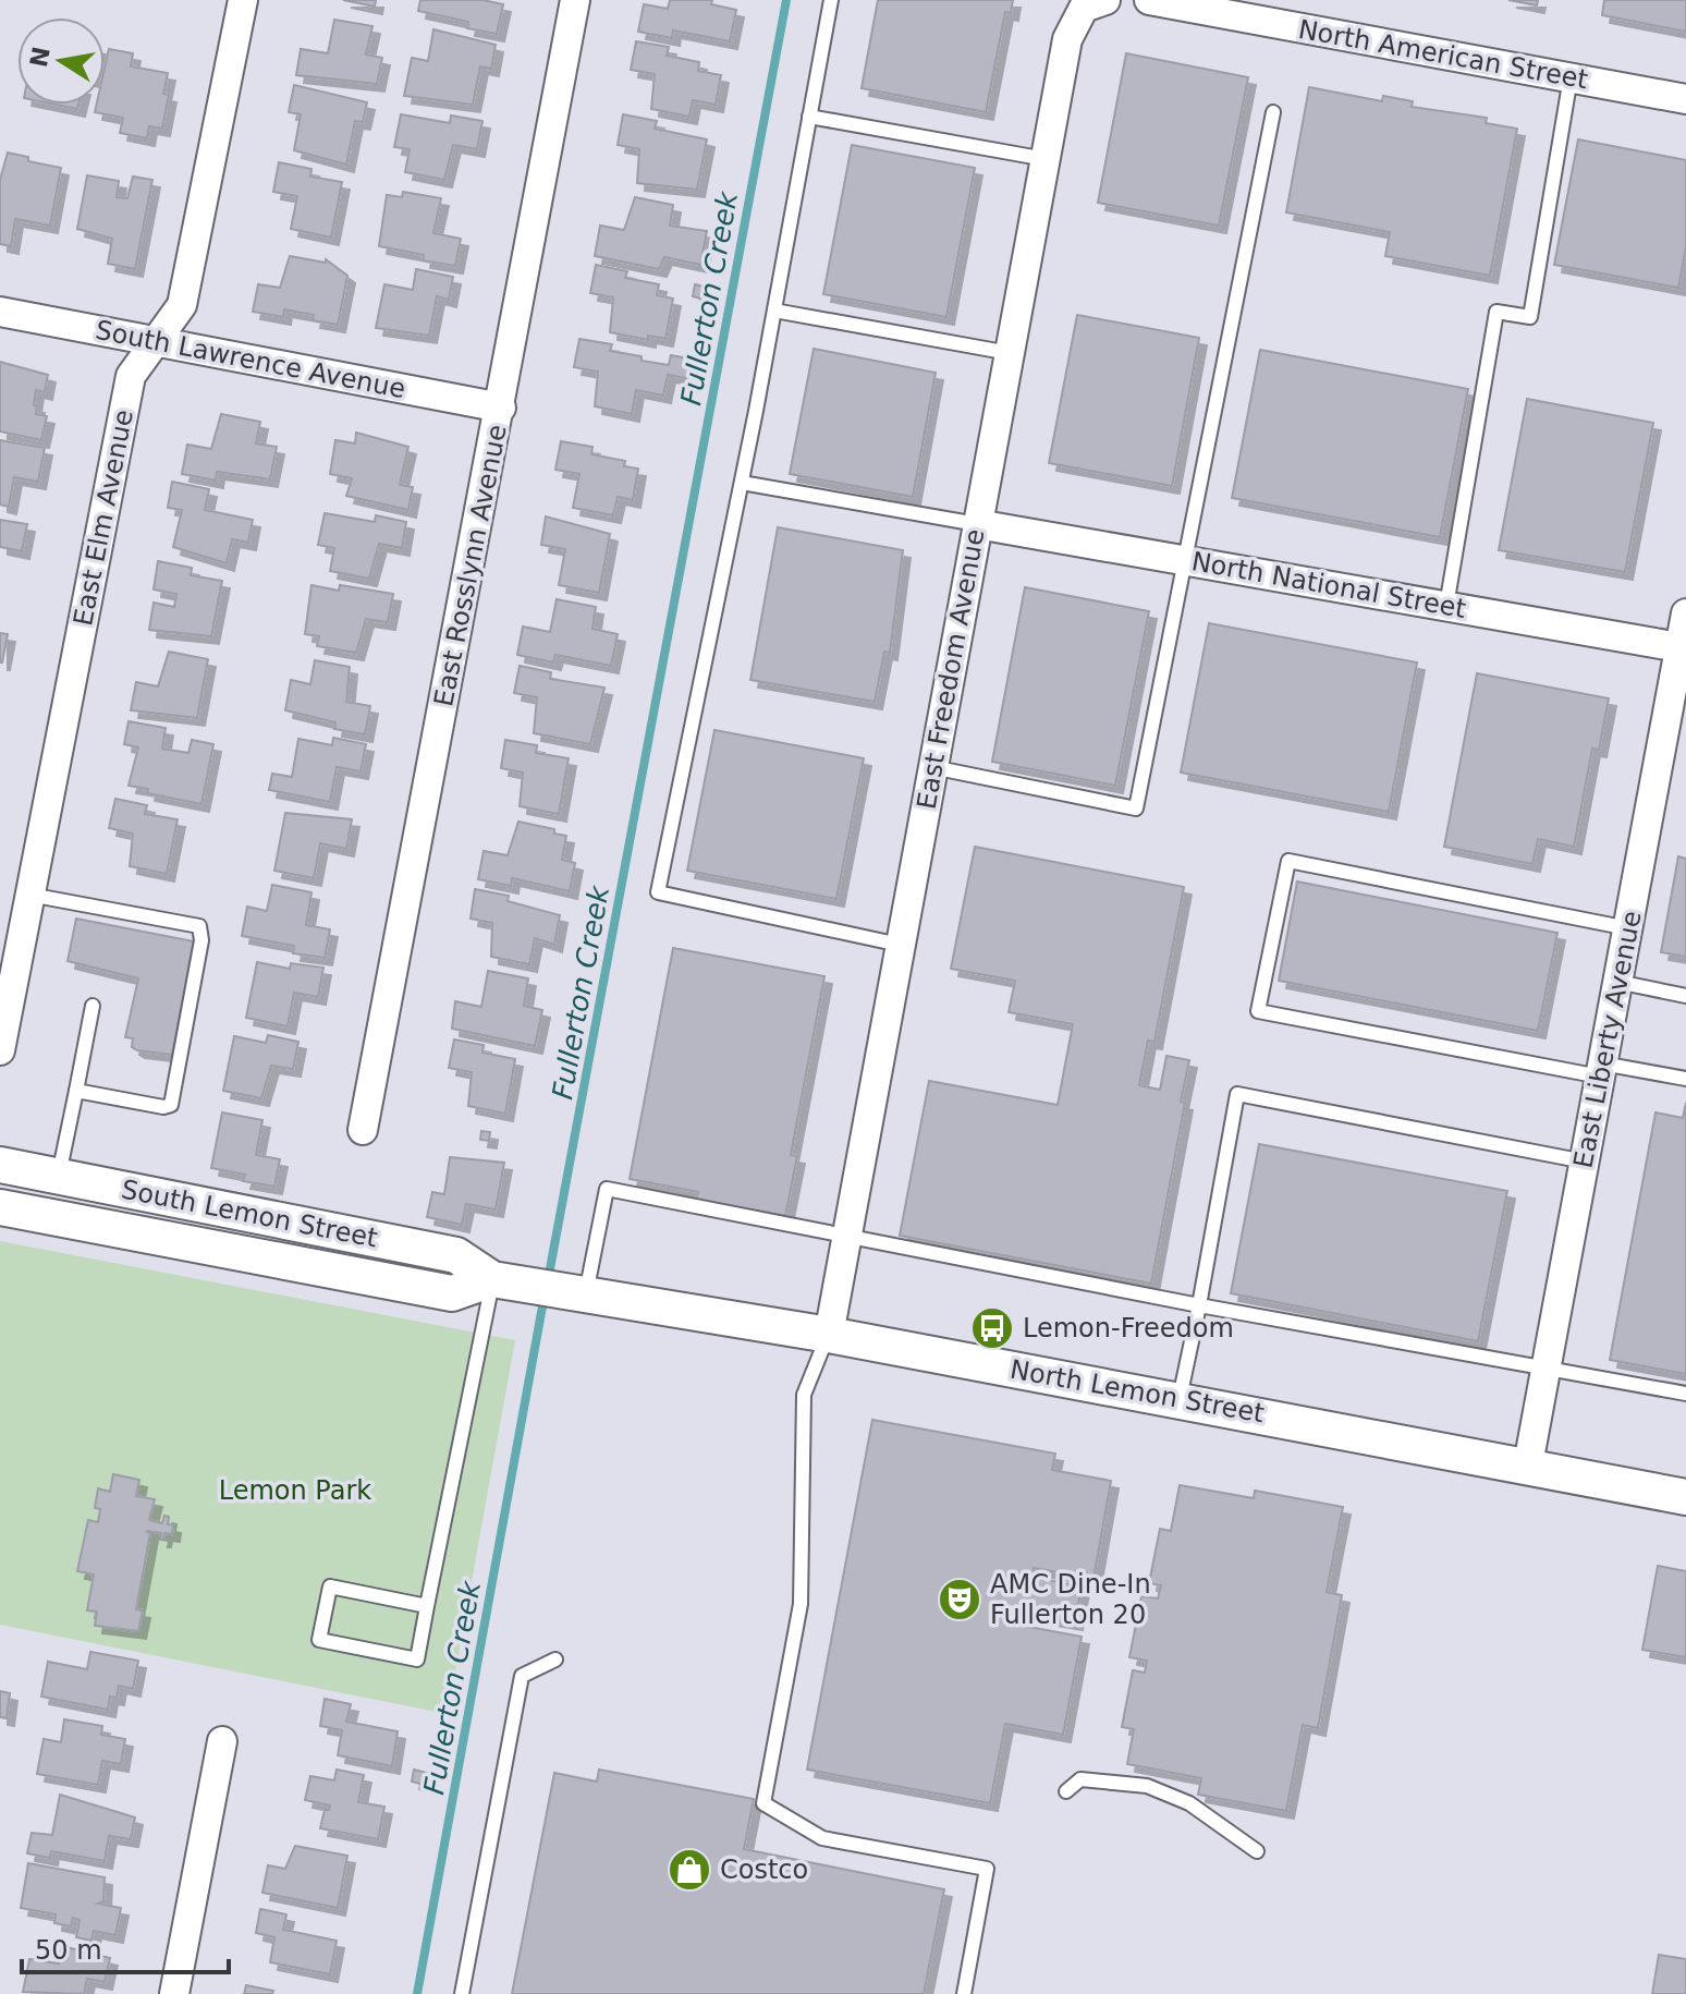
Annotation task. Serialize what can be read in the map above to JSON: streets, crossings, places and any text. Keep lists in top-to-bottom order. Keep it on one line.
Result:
{"streets":{"street":["North American Street","South Lawrence Avenue","East Elm Avenue","East Rosslynn Avenue","North National Street","East Freedom Avenue","East Liberty Avenue","South Lemon Street","North Lemon Street"]},"crossings":[["South Lawrence Avenue","East Elm Avenue"],["South Lawrence Avenue","East Rosslynn Avenue"],["North National Street","East Freedom Avenue"],["North National Street","East Liberty Avenue"],["East Freedom Avenue","North Lemon Street"],["East Liberty Avenue","North Lemon Street"],["South Lemon Street","North Lemon Street"]],"water":["Fullerton Creek"],"parks":["Lemon Park"],"places":{"bus stop":["Lemon-Freedom"],"theatre":["AMC Dine-In Fullerton 20"],"shop":["Costco"]},"scale_bar":"50 m","north":"left"}
